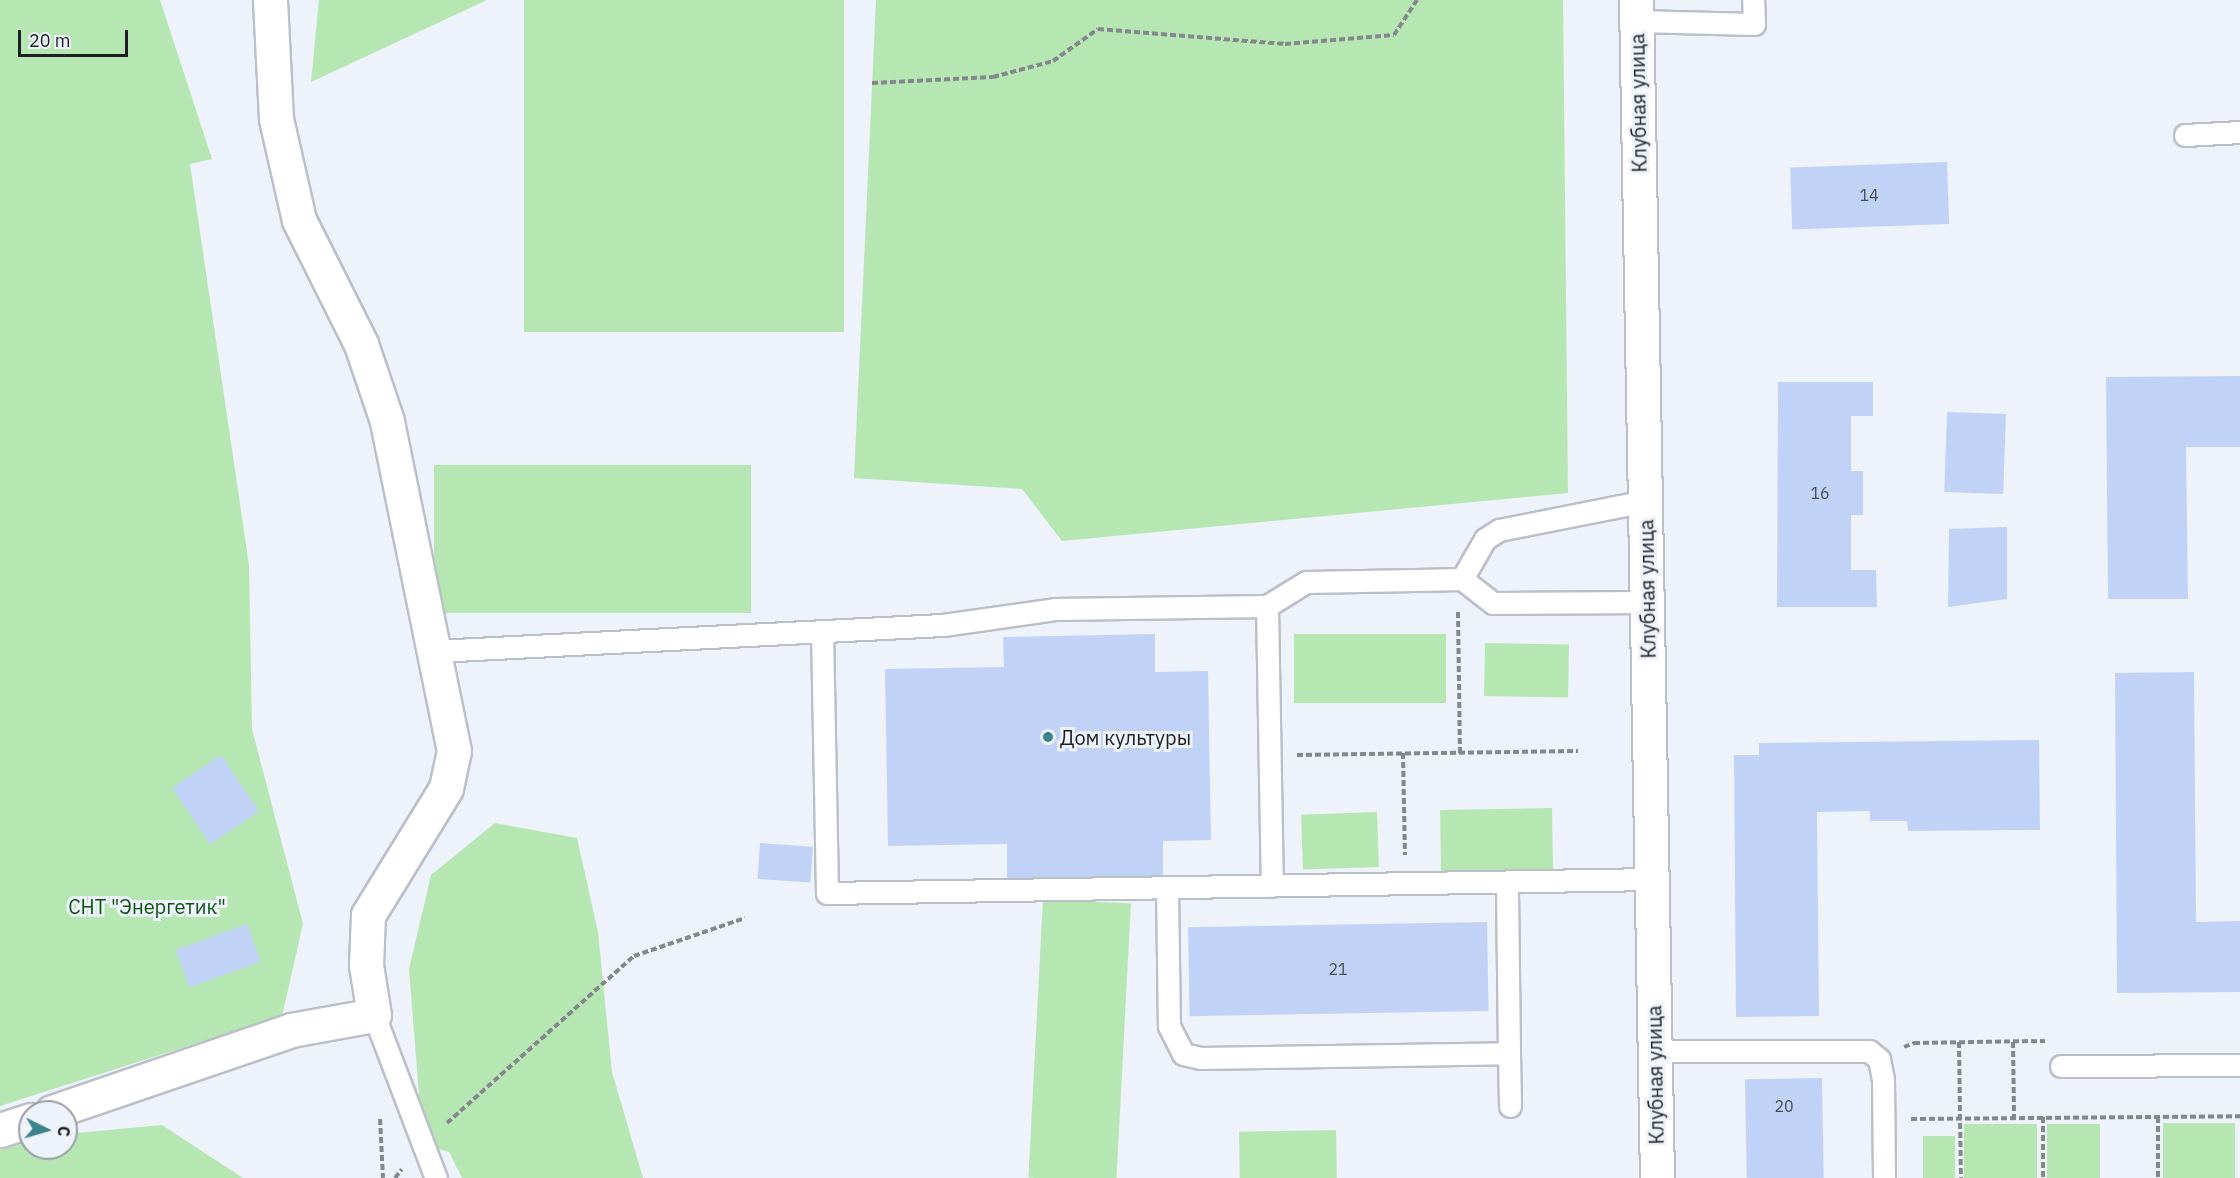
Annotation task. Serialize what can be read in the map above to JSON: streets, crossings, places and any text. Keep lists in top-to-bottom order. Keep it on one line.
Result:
{"streets":{"street":["Клубная улица"]},"parks":["СНТ \"Энергетик\""],"places":["Дом культуры"],"house_numbers":["14","16","21","20"],"scale_bar":"20 m","north":"right"}
